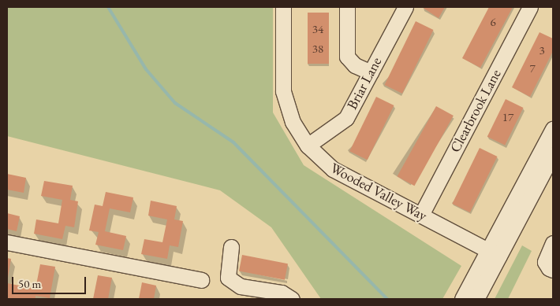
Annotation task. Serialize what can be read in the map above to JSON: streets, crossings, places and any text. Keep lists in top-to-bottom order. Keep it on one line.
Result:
{"streets":{"street":["Briar Lane","Clearbrook Lane","Wooded Valley Way"]},"crossings":[["Briar Lane","Wooded Valley Way"],["Clearbrook Lane","Wooded Valley Way"]],"house_numbers":["6","34","38","3","7","17"],"scale_bar":"50 m"}
